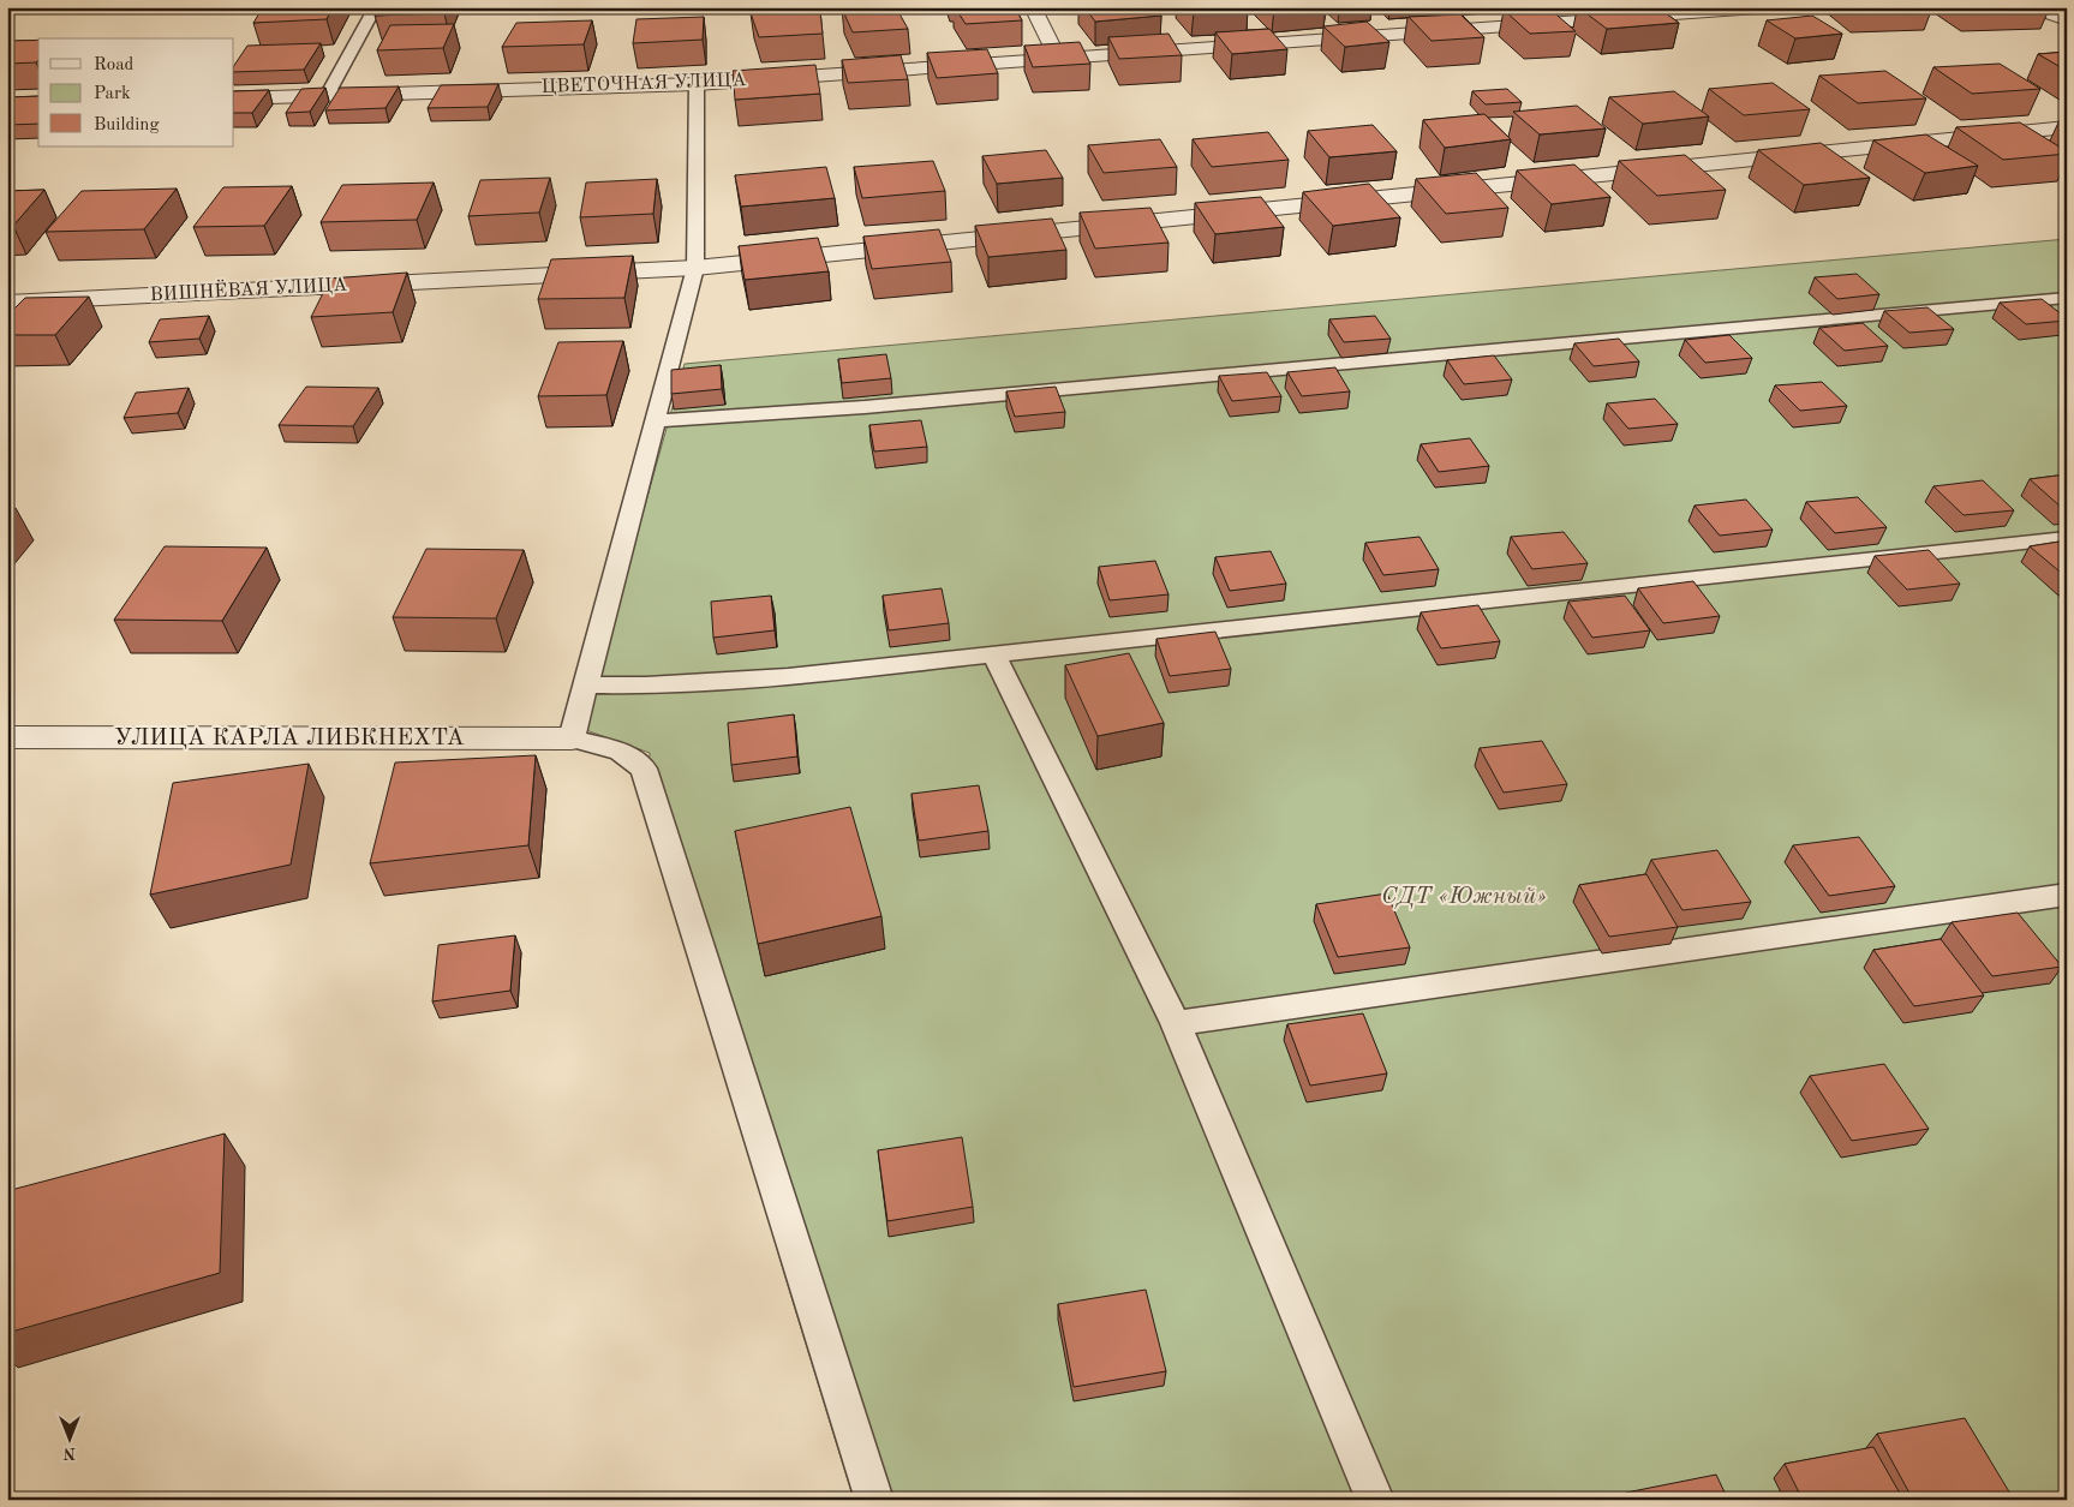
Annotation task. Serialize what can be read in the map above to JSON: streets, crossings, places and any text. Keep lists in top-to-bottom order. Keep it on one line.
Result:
{"streets":{"street":["ЦВЕТОЧНАЯ УЛИЦА","ВИШНЁВАЯ УЛИЦА","УЛИЦА КАРЛА ЛИБКНЕХТА"]},"parks":["СДТ «Южный»"],"legend":["Road","Park","Building"],"north":"bottom"}
